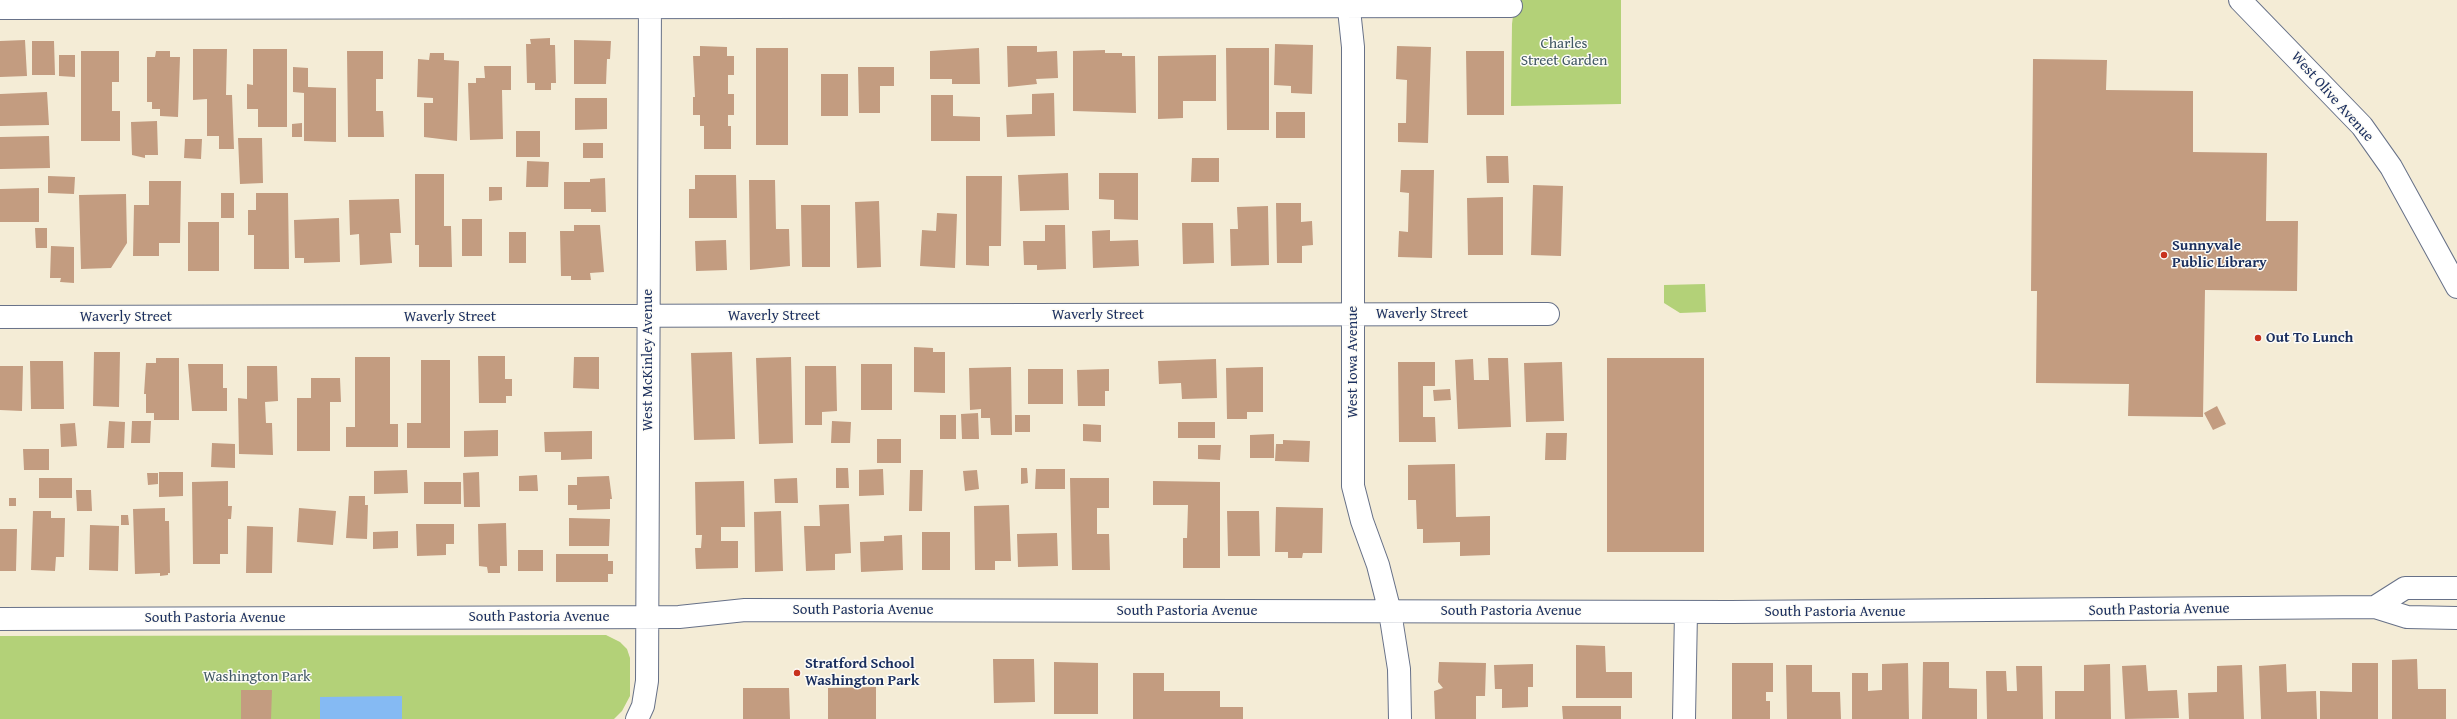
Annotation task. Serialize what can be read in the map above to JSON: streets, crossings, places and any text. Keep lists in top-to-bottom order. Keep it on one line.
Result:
{"streets":{"street":["West Olive Avenue","Waverly Street","West McKinley Avenue","West Iowa Avenue","South Pastoria Avenue"]},"crossings":[["Waverly Street","West McKinley Avenue"],["Waverly Street","West Iowa Avenue"],["West McKinley Avenue","South Pastoria Avenue"],["West Iowa Avenue","South Pastoria Avenue"]],"parks":["Charles Street Garden","Washington Park"],"places":["Sunnyvale Public Library","Out To Lunch","Stratford School Washington Park"]}
